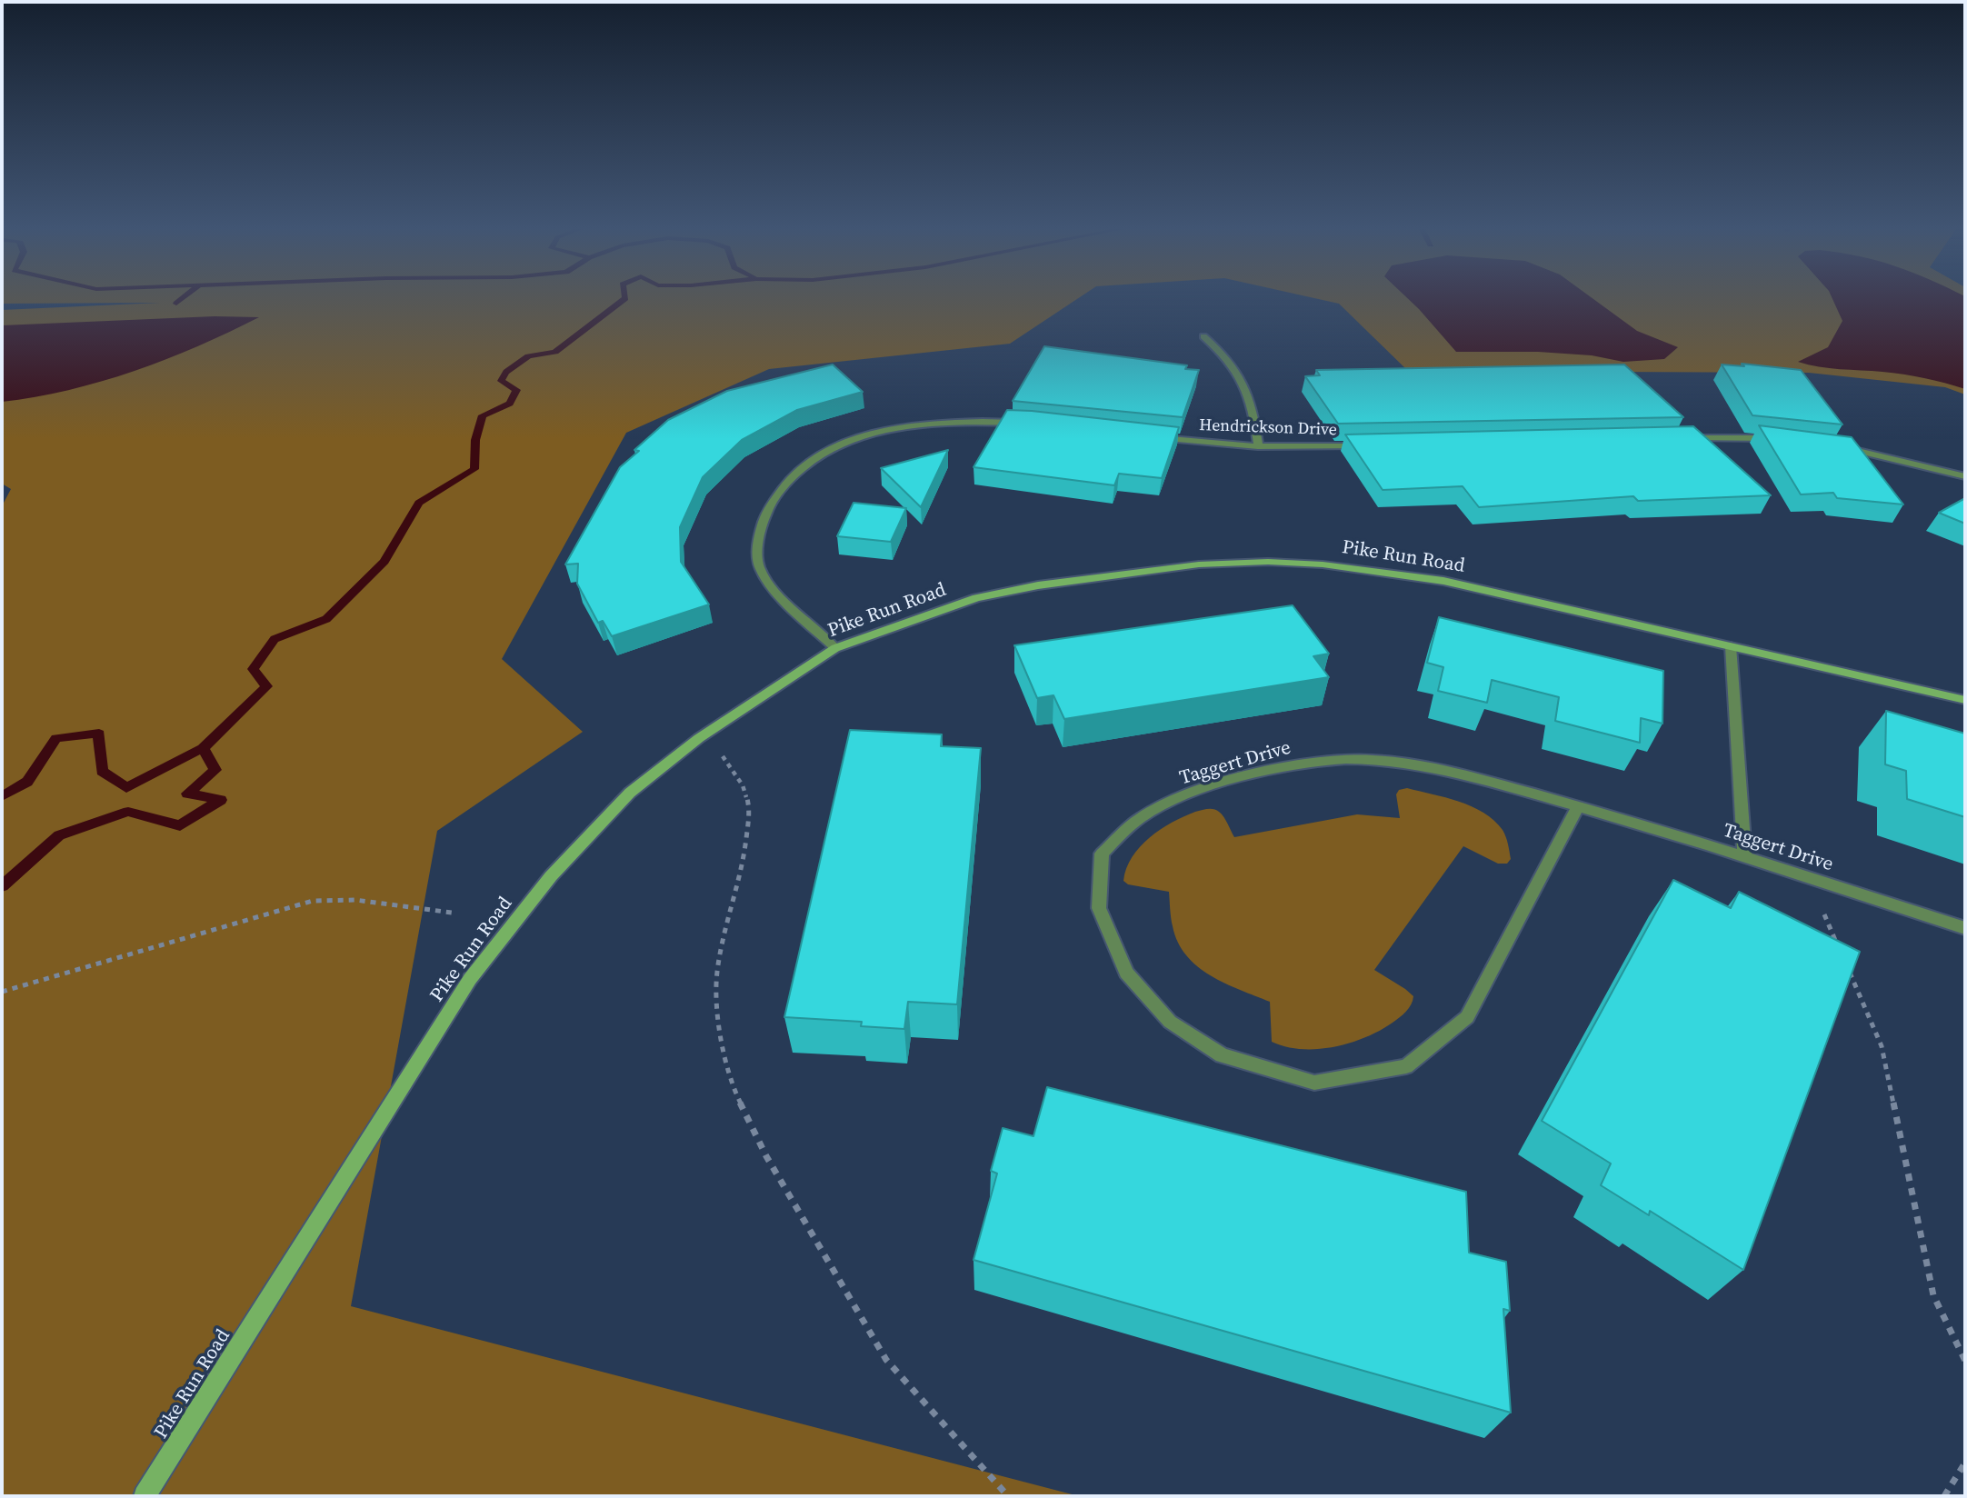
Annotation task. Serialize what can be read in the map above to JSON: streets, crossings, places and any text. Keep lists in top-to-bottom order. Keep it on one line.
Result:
{"streets":{"street":["Hendrickson Drive","Pike Run Road","Taggert Drive"]}}
